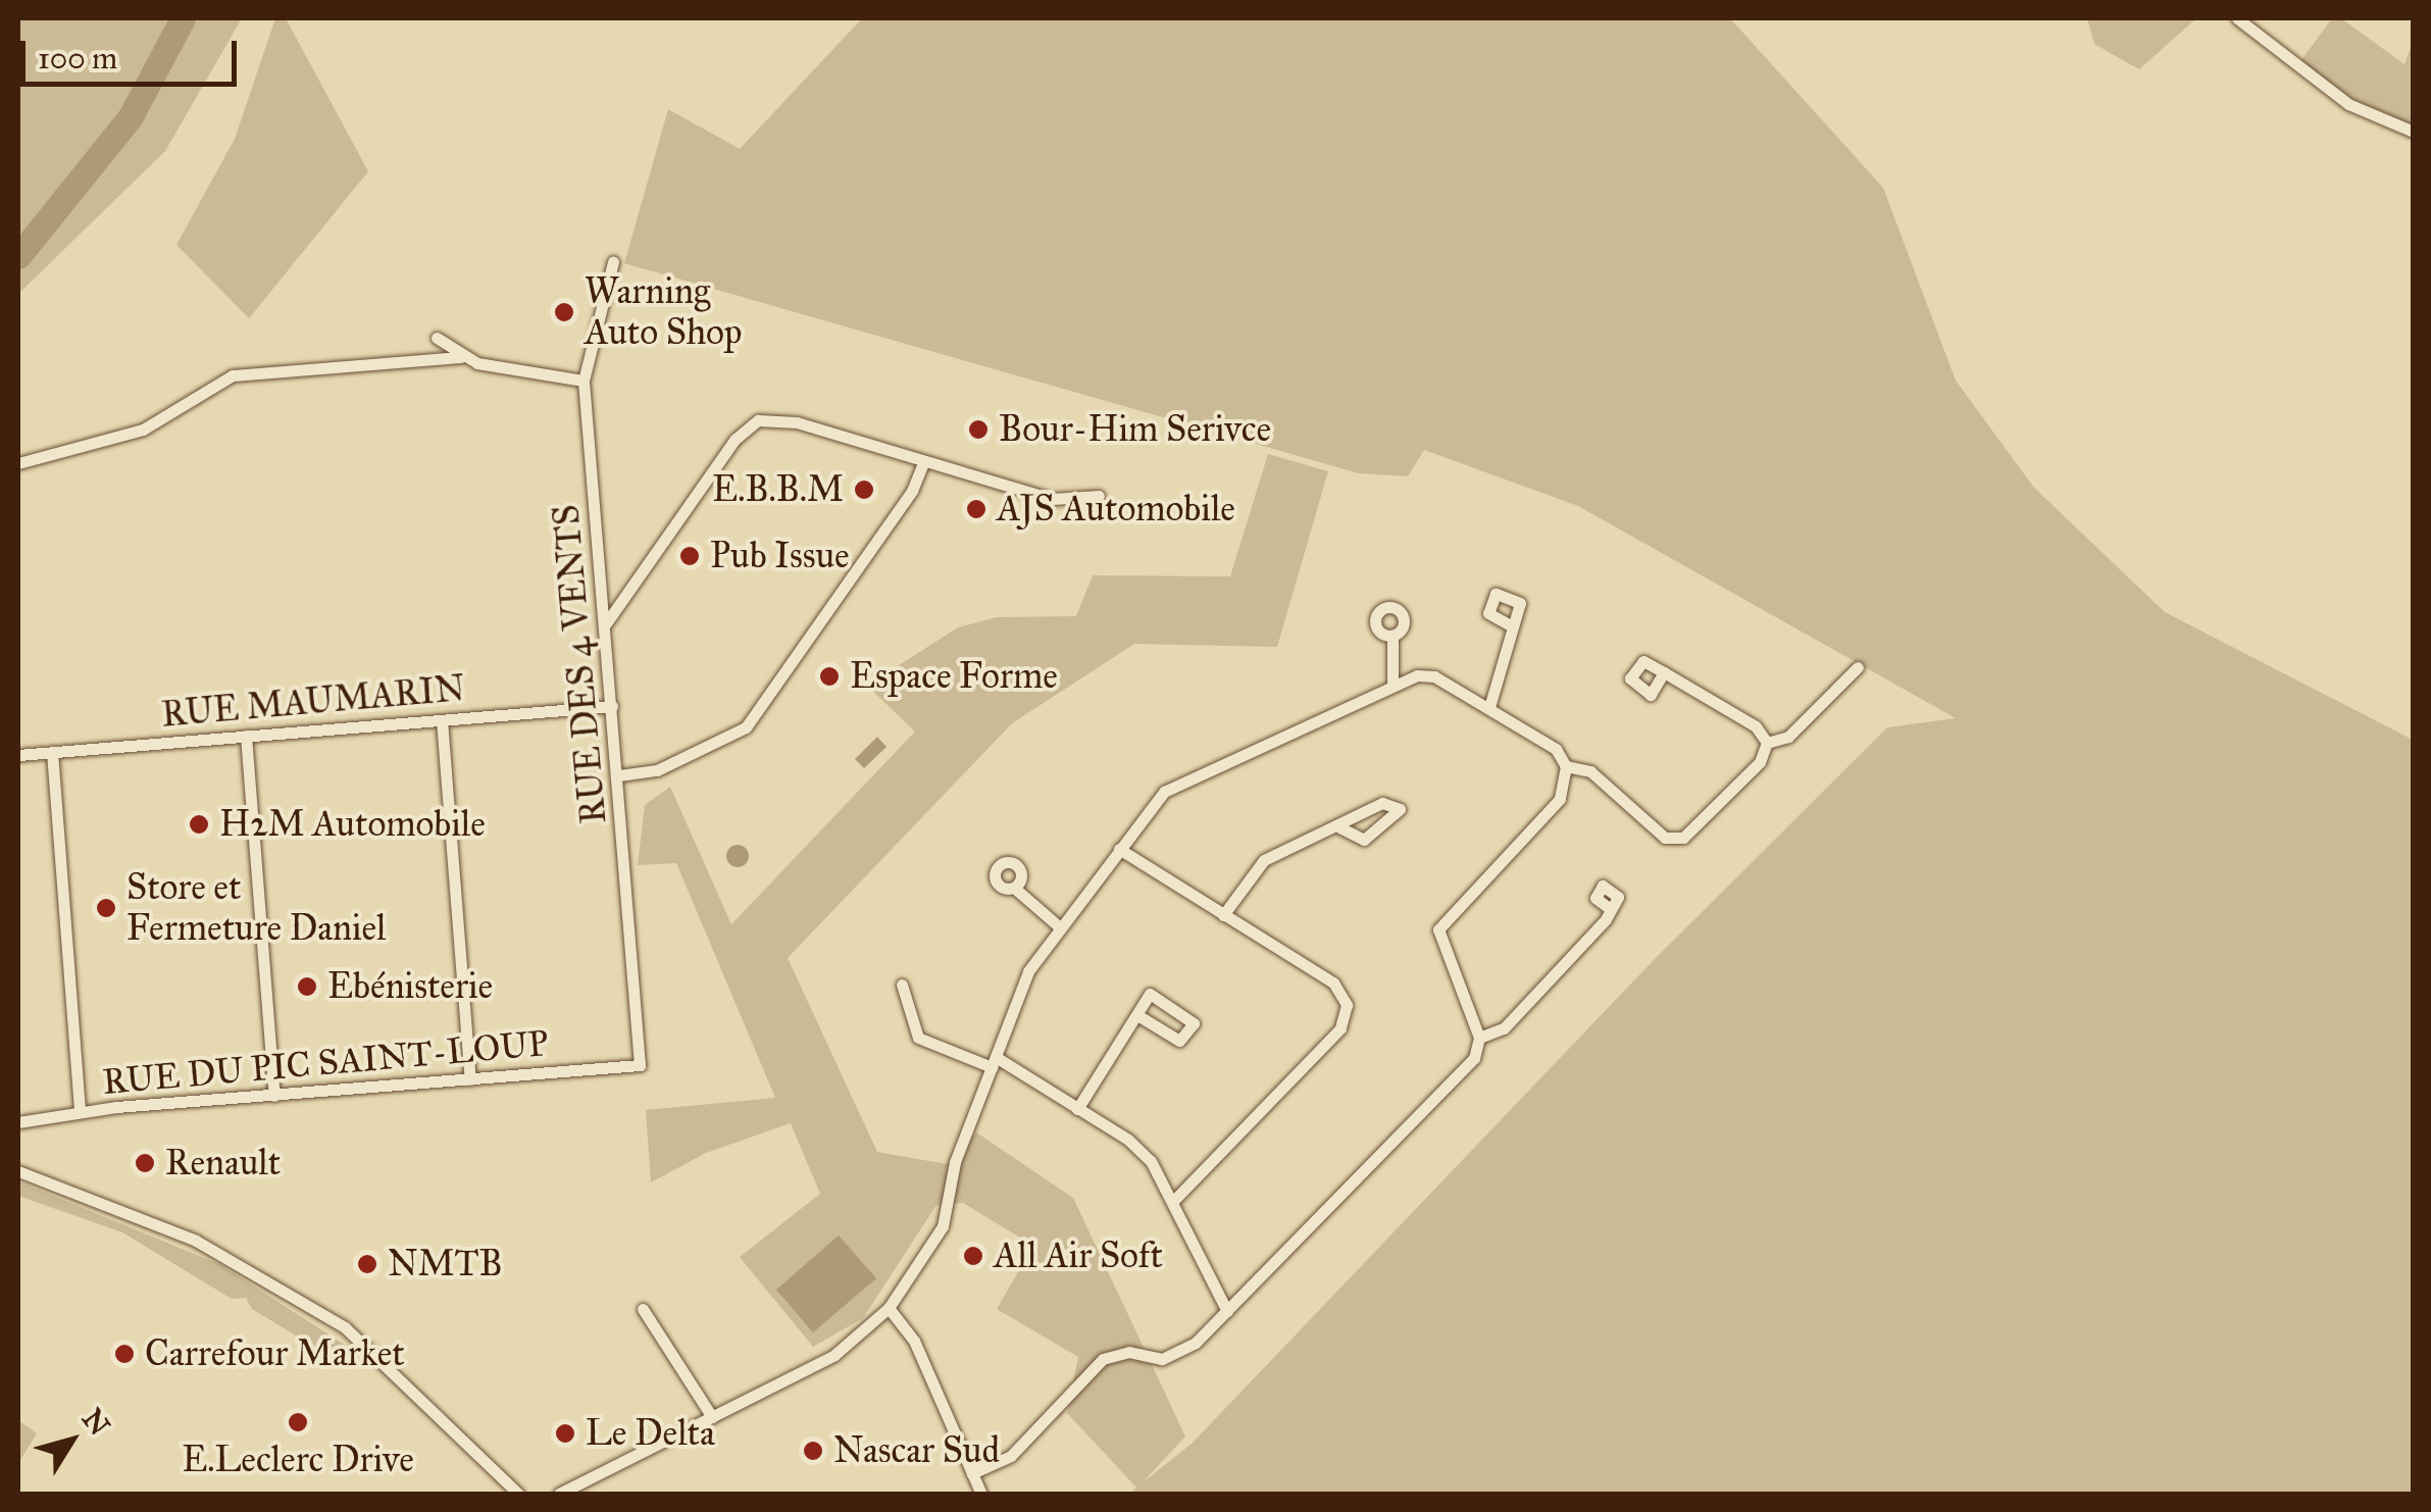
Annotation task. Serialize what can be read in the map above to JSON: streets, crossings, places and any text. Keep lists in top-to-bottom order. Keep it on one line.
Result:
{"streets":{"street":["RUE DES 4 VENTS","RUE MAUMARIN","RUE DU PIC SAINT-LOUP"]},"crossings":[["RUE DES 4 VENTS","RUE MAUMARIN"],["RUE DES 4 VENTS","RUE DU PIC SAINT-LOUP"]],"places":["Warning Auto Shop","Bour-Him Serivce","E.B.B.M","AJS Automobile","Pub Issue","Espace Forme","H2M Automobile","Store et Fermeture Daniel","Ebénisterie","Renault","All Air Soft","NMTB","Carrefour Market","E.Leclerc Drive","Le Delta","Nascar Sud"],"scale_bar":"100 m","north":"top right"}
